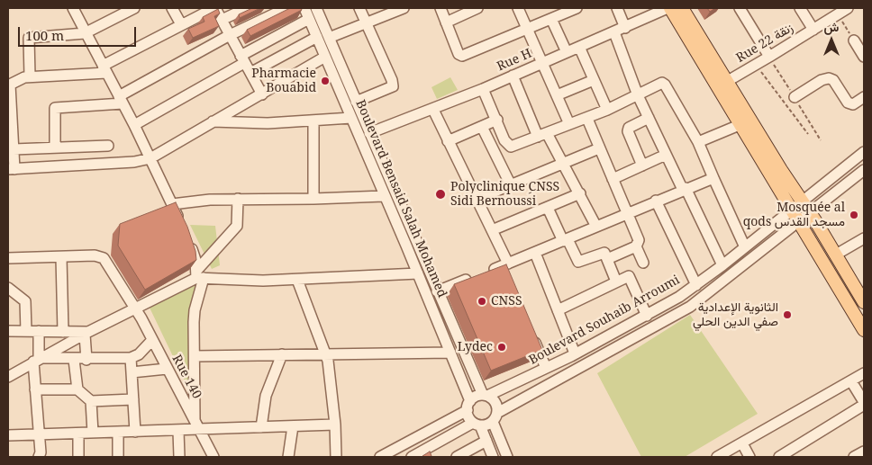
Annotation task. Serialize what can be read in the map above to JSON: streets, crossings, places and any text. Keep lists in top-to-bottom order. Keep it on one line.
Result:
{"streets":{"street":["Rue 22 زنقة","Rue H","Boulevard Bensaid Salah Mohamed","Boulevard Souhaib Arroumi","Rue 140"]},"crossings":[["Rue H","Boulevard Bensaid Salah Mohamed"],["Boulevard Bensaid Salah Mohamed","Boulevard Souhaib Arroumi"]],"places":["Pharmacie Bouabid","Polyclinique ِCNSS Sidi Bernoussi","Mosquée al qods مسجد القدس","CNSS","الثانوية الإعدادية صفي الدين الحلي","Lydec"],"scale_bar":"100 m","north":"top"}
